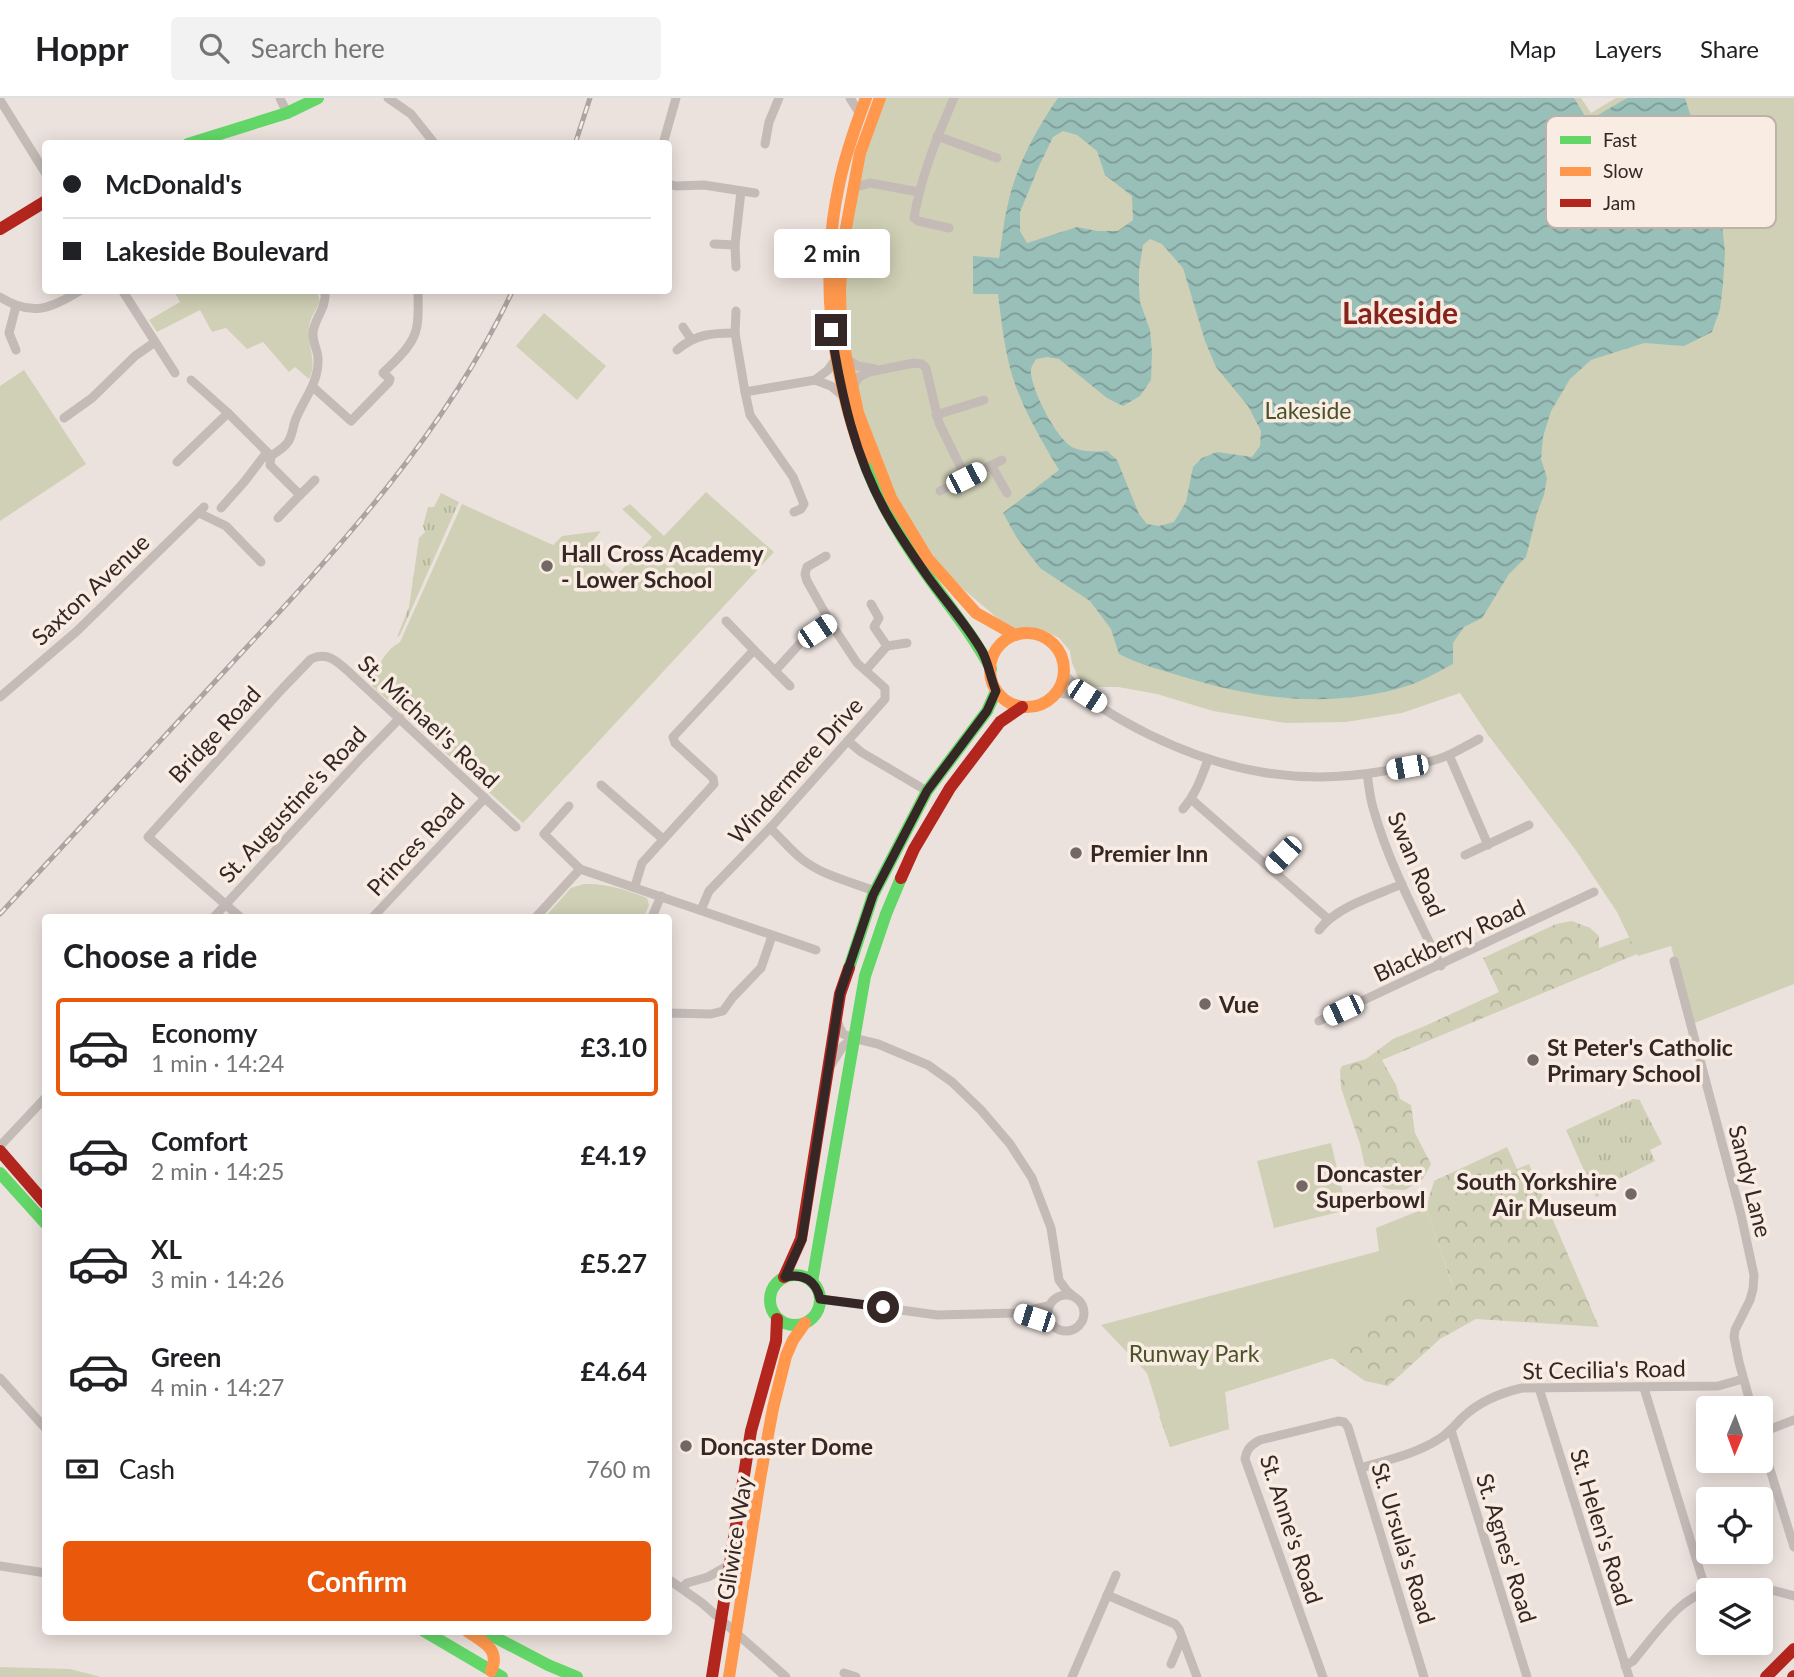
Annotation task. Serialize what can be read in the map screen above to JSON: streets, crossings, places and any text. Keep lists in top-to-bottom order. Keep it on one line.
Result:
{"streets":{"main road":["Gliwice Way"],"street":["Saxton Avenue","St. Michael's Road","Bridge Road","Windermere Drive","St. Augustine's Road","Princes Road","Swan Road","Blackberry Road","Sandy Lane","St Cecilia's Road","St. Helen's Road","St. Anne's Road","St. Ursula's Road","St. Agnes' Road"]},"crossings":[["St. Michael's Road","Bridge Road"],["St. Michael's Road","St. Augustine's Road"],["St. Michael's Road","Princes Road"],["Bridge Road","St. Augustine's Road"],["Swan Road","Blackberry Road"],["Sandy Lane","St Cecilia's Road"],["St Cecilia's Road","St. Helen's Road"],["St Cecilia's Road","St. Ursula's Road"],["St Cecilia's Road","St. Agnes' Road"],["St. Anne's Road","St. Ursula's Road"]],"districts":["Lakeside"],"parks":["Lakeside","Runway Park"],"places":["Hall Cross Academy - Lower School","Premier Inn","Vue","St Peter's Catholic Primary School","Doncaster Superbowl","South Yorkshire Air Museum","Doncaster Dome"],"legend":["Fast","Slow","Jam"],"north":"bottom","page":{"header":"Hoppr","search":"Search here","nav":["Map","Layers","Share"],"banner":["McDonald's","Lakeside Boulevard"],"bubble":"2 min","heading":"Choose a ride","list":[{"name":"Economy","note":"1 min · 14:24","value":"£3.10"},{"name":"Comfort","note":"2 min · 14:25","value":"£4.19"},{"name":"XL","note":"3 min · 14:26","value":"£5.27"},{"name":"Green","note":"4 min · 14:27","value":"£4.64"}],"pay":["Cash","760 m"],"buttons":"Confirm"}}
